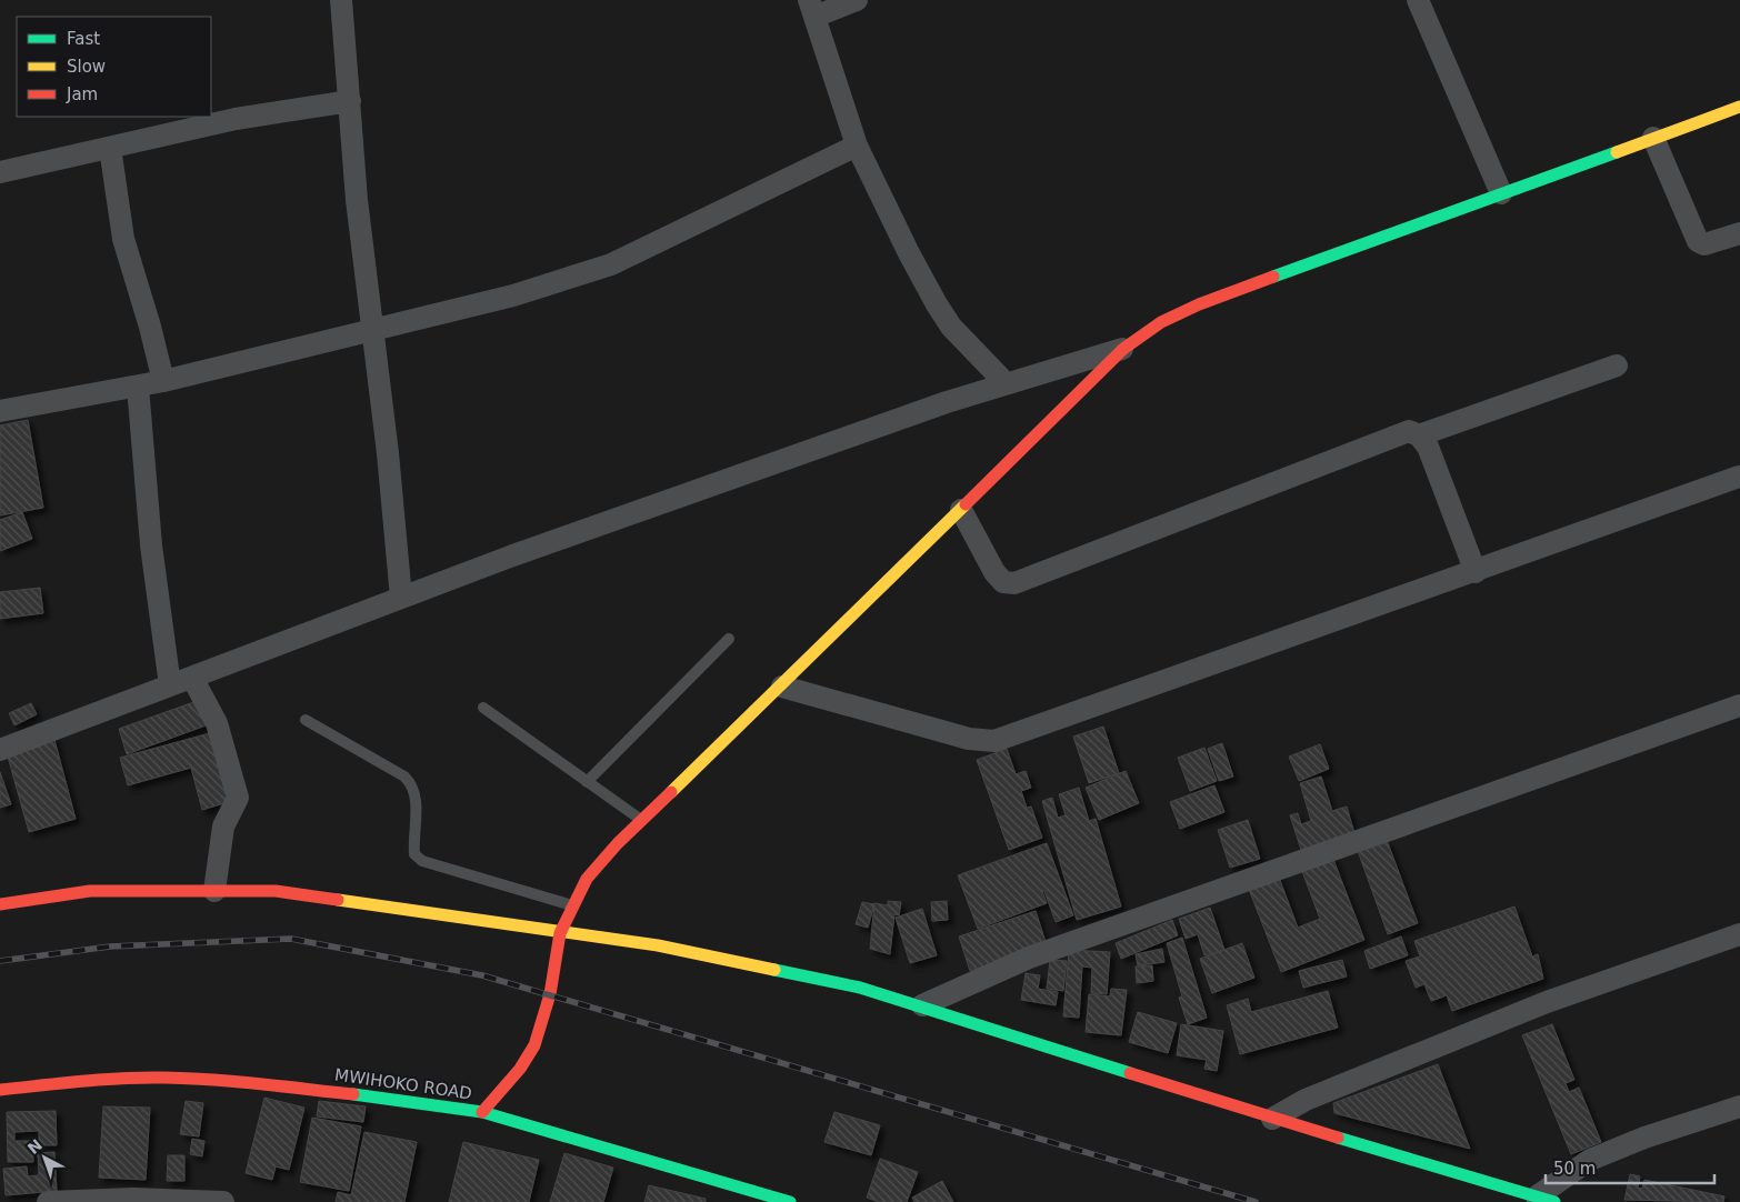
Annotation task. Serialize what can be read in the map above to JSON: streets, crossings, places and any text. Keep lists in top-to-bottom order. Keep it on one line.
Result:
{"streets":{"street":["MWIHOKO ROAD"]},"legend":["Fast","Slow","Jam"],"scale_bar":"50 m","north":"top left"}
